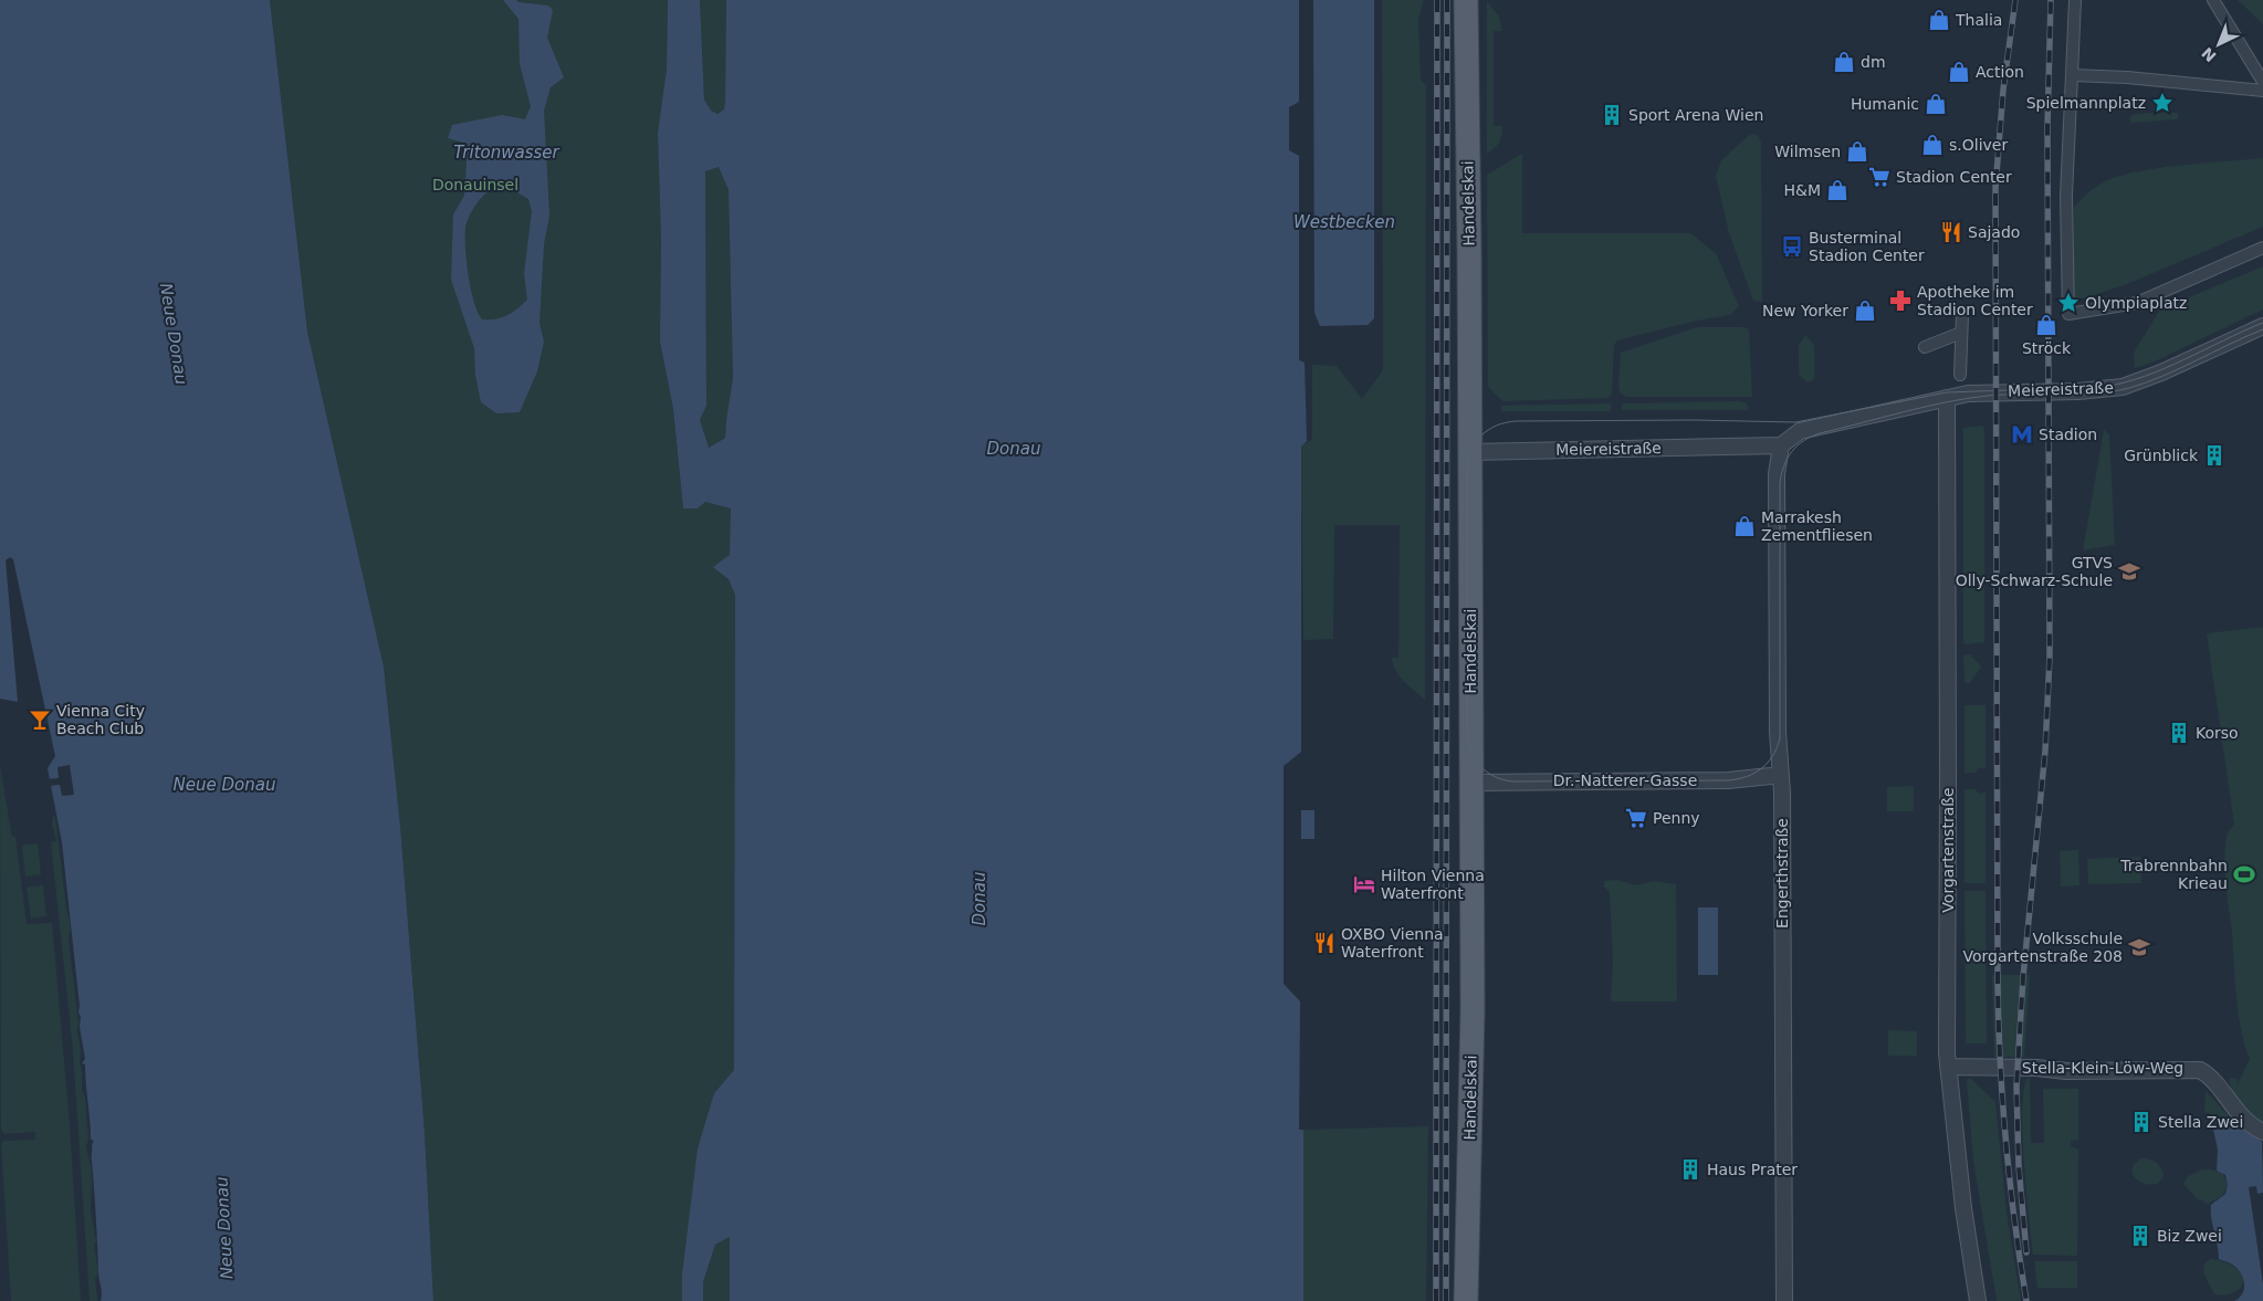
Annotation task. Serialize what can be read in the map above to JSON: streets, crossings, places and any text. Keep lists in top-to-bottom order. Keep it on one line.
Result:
{"streets":{"main road":["Handelskai"],"street":["Meiereistraße","Dr.-Natterer-Gasse","Vorgartenstraße","Engerthstraße","Stella-Klein-Löw-Weg"]},"crossings":[["Handelskai","Meiereistraße"],["Handelskai","Dr.-Natterer-Gasse"],["Meiereistraße","Vorgartenstraße"],["Meiereistraße","Engerthstraße"],["Dr.-Natterer-Gasse","Engerthstraße"],["Vorgartenstraße","Stella-Klein-Löw-Weg"]],"water":["Tritonwasser","Westbecken","Neue Donau","Donau"],"parks":["Donauinsel"],"places":{"shop":["Thalia","dm","Action","Humanic","s.Oliver","Wilmsen","H&M","New Yorker","Ströck","Marrakesh Zementfliesen"],"place":["Spielmannplatz","Olympiaplatz"],"building":["Sport Arena Wien","Grünblick","Korso","Stella Zwei","Haus Prater","Biz Zwei"],"supermarket":["Stadion Center","Penny"],"restaurant":["Sajado","OXBO Vienna Waterfront"],"bus stop":["Busterminal Stadion Center"],"pharmacy":["Apotheke im Stadion Center"],"metro station":["Stadion"],"school or university":["GTVS Olly-Schwarz-Schule","Volksschule Vorgartenstraße 208"],"bar":["Vienna City Beach Club"],"sports":["Trabrennbahn Krieau"],"hotel":["Hilton Vienna Waterfront"]},"north":"bottom left"}
